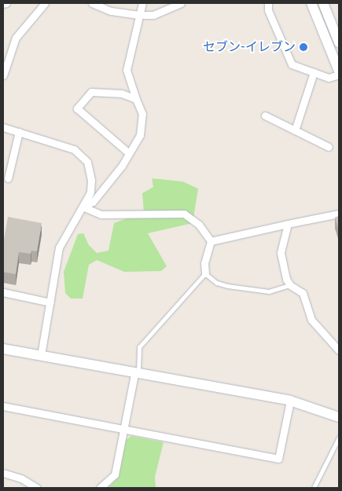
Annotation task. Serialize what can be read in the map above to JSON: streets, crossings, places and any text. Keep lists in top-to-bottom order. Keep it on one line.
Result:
{"places":["セブン-イレブン"]}
